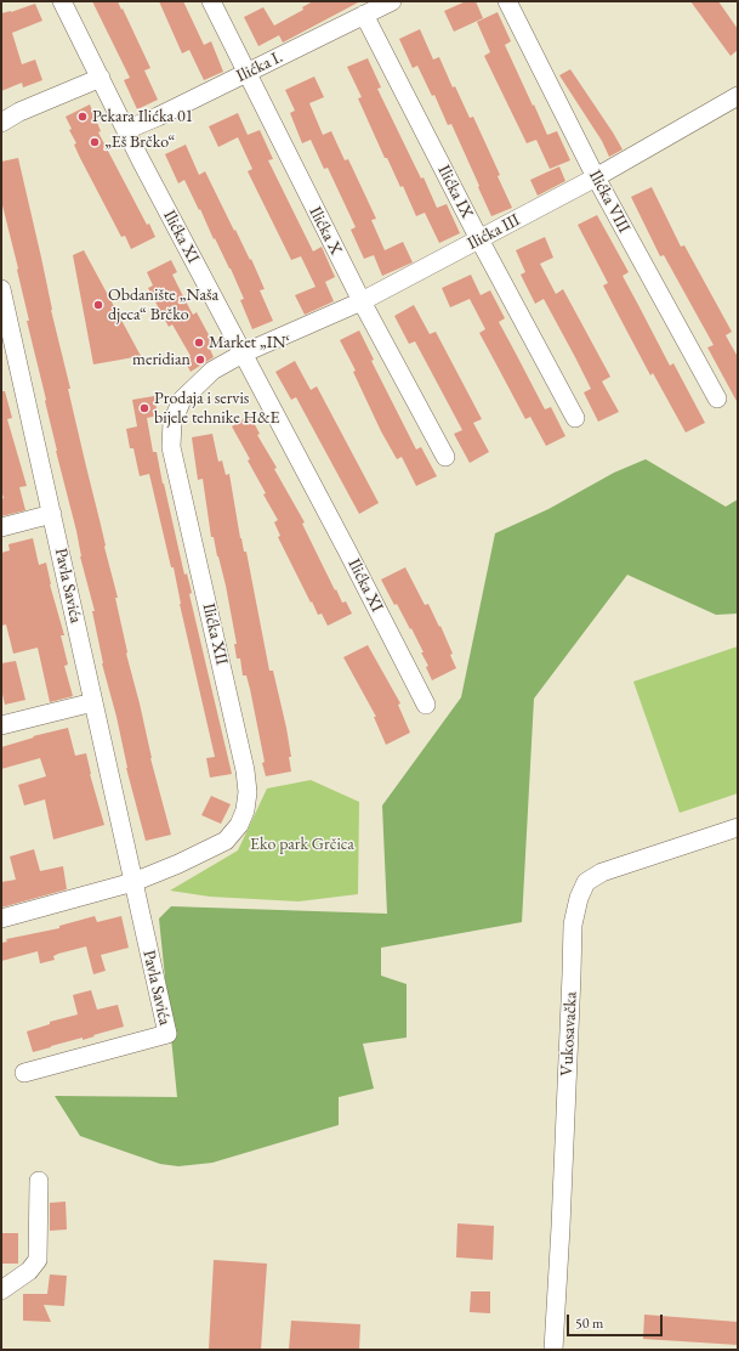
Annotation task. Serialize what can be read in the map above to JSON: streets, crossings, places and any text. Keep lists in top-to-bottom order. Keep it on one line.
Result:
{"streets":{"street":["Ilićka I.","Ilićka IX","Ilićka VIII","Ilićka X","Ilićka III","Ilićka XI","Pavla Savića","Ilićka XII","Vukosavačka"]},"crossings":[["Ilićka I.","Ilićka IX"],["Ilićka I.","Ilićka X"],["Ilićka I.","Ilićka XI"],["Ilićka IX","Ilićka III"],["Ilićka VIII","Ilićka III"],["Ilićka X","Ilićka III"],["Ilićka III","Ilićka XI"],["Ilićka III","Ilićka XII"],["Ilićka XI","Ilićka XII"],["Pavla Savića","Ilićka XII"]],"parks":["Eko park Grčica"],"places":["Pekara Ilićka 01","„Eš Brčko“","Obdanište „Naša djeca“ Brčko","Market „IN‘","meridian","Prodaja i servis bijele tehnike H&E"],"scale_bar":"50 m"}
